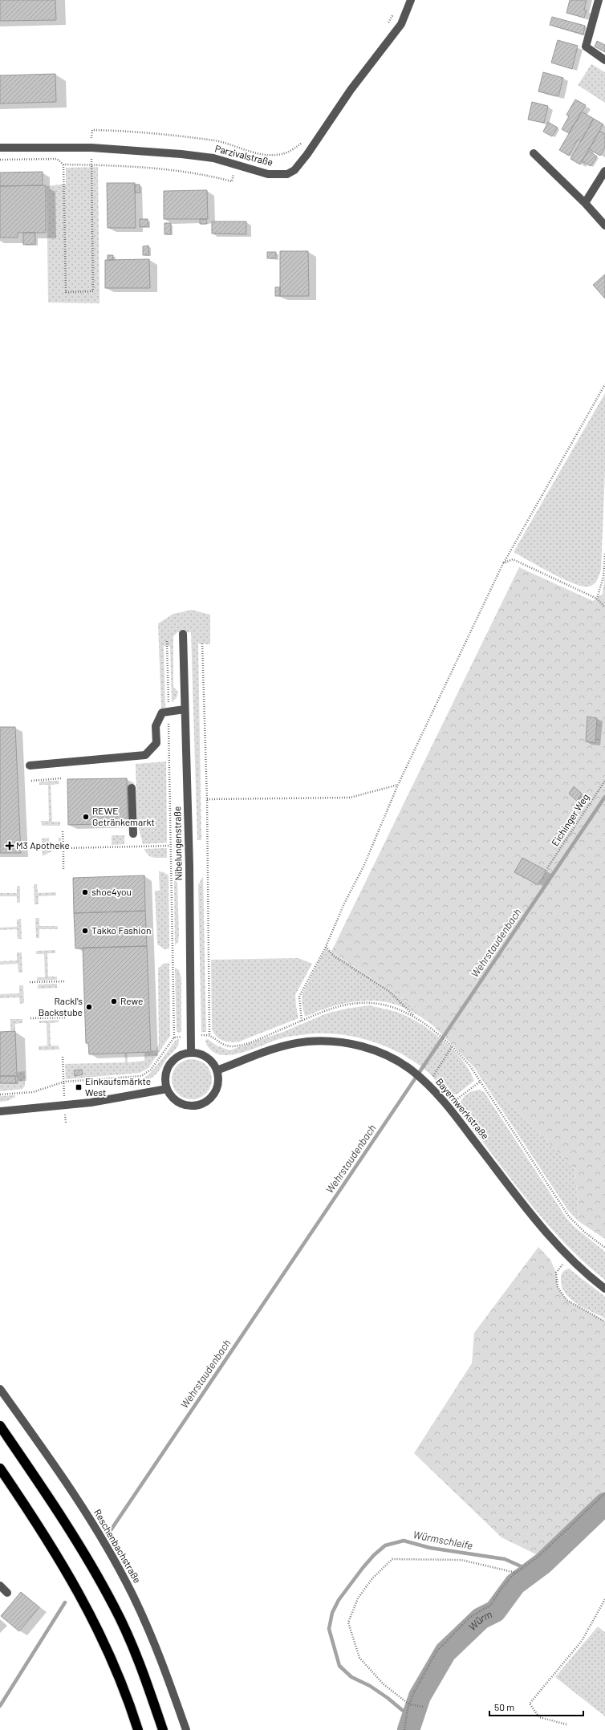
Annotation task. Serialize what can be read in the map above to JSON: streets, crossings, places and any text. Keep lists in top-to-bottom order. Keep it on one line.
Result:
{"streets":{"street":["Parzivalstraße","Nibelungenstraße","Bayernwerkstraße","Reschenbachstraße"],"path":["Eichinger Weg"]},"crossings":[["Nibelungenstraße","Bayernwerkstraße"]],"water":["Wehrstaudenbach","Würmschleife","Würm"],"places":{"other":["REWE Getränkemarkt","shoe4you","Takko Fashion","Rewe","Rackl's Backstube"],"health":["M3 Apotheke"],"transit":["Einkaufsmärkte West"]},"scale_bar":"50 m"}
